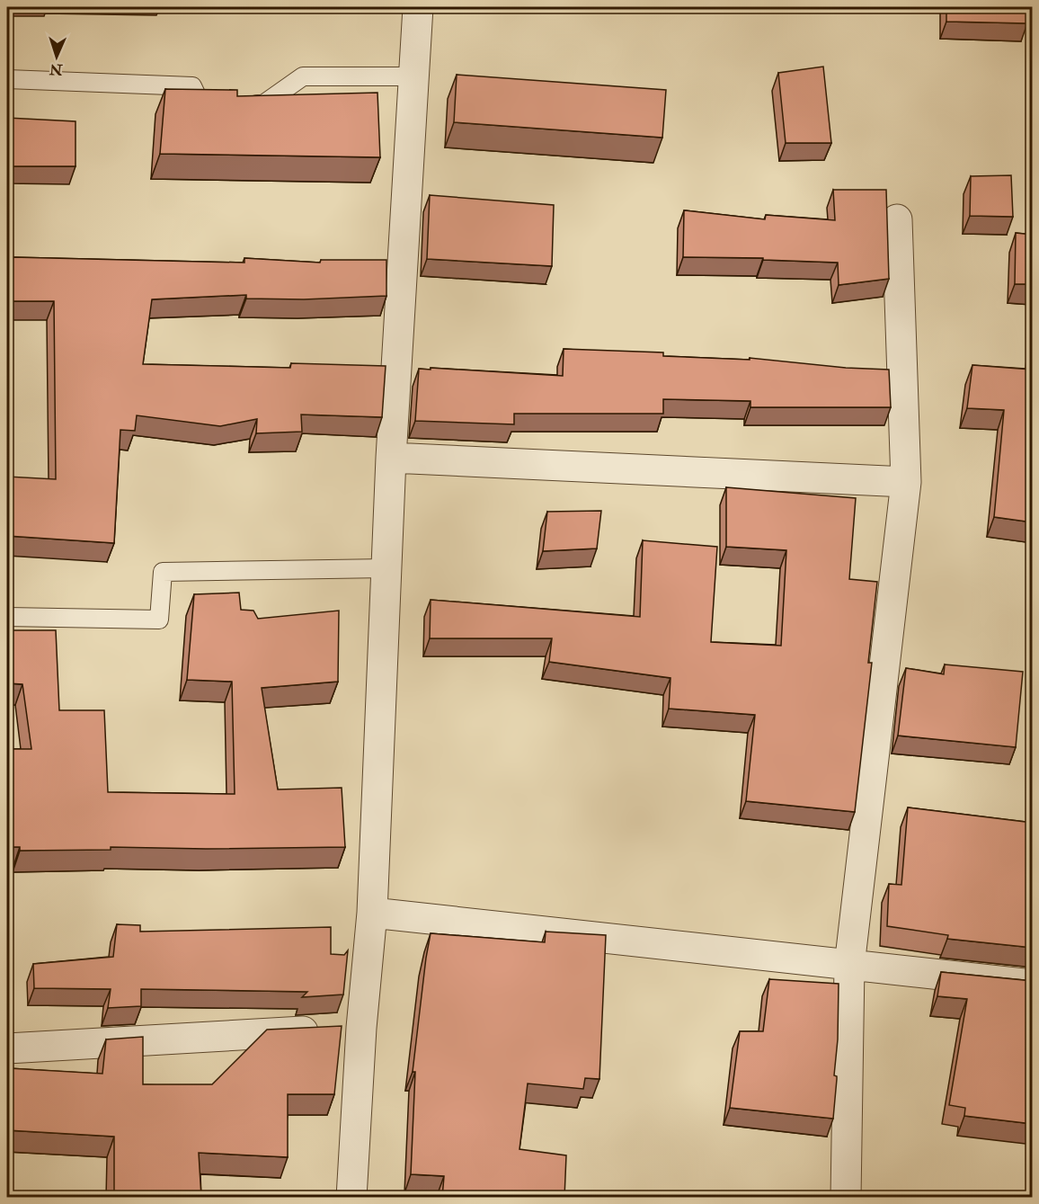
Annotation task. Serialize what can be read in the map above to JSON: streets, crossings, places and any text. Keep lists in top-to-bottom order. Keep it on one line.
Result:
{"north":"bottom"}
